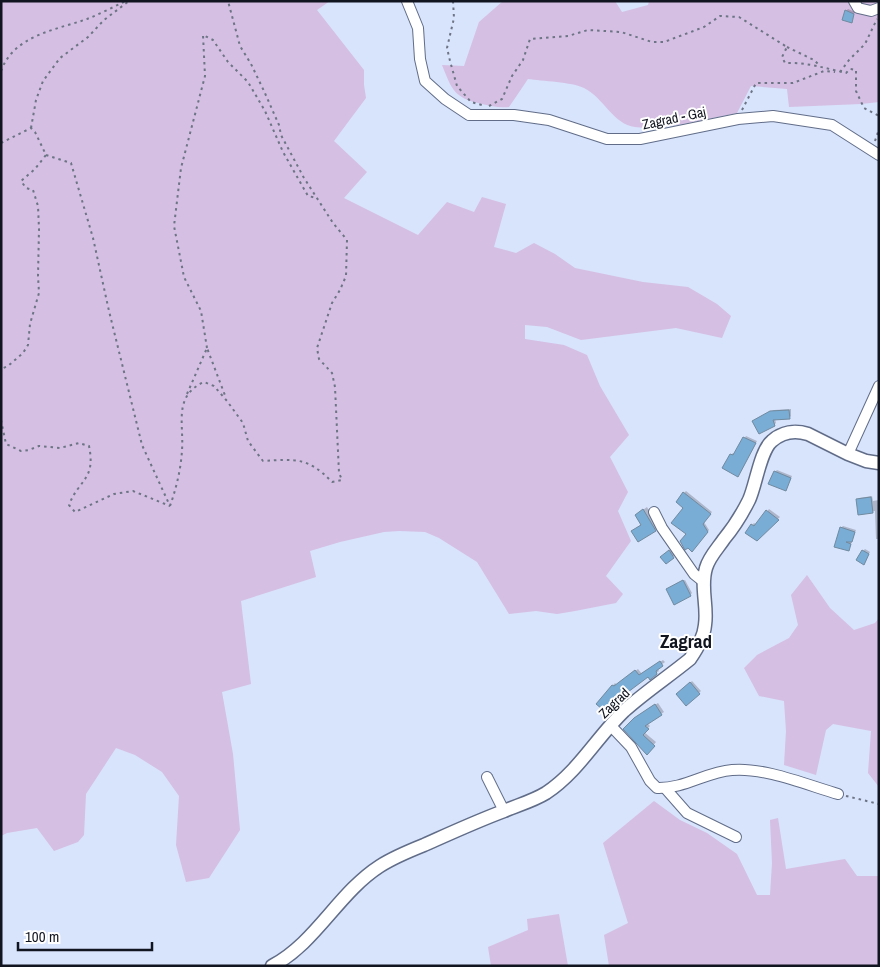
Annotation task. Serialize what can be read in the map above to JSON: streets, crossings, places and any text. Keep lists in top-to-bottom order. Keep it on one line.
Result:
{"streets":{"main road":["Zagrad"],"street":["Zagrad - Gaj"]},"districts":["Zagrad"],"scale_bar":"100 m"}
